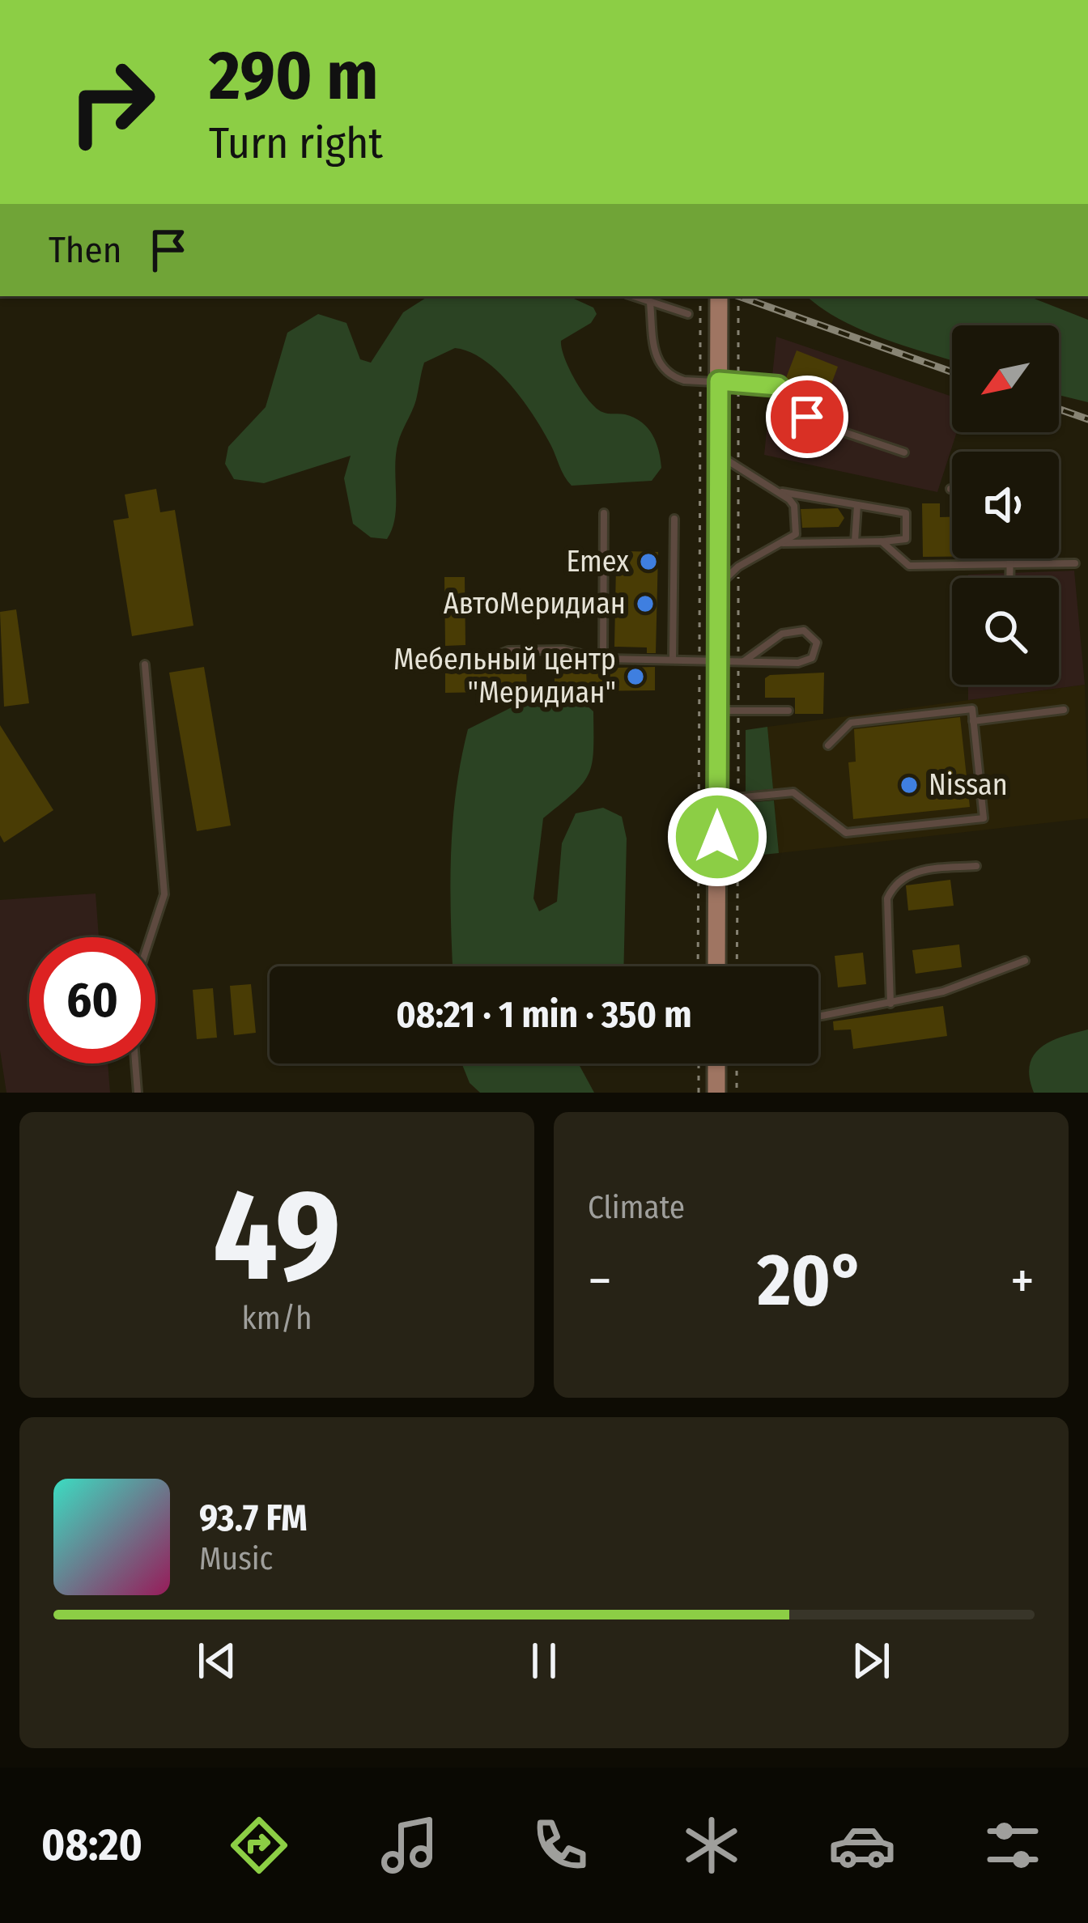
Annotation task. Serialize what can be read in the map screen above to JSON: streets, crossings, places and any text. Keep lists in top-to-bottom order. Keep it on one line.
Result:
{"places":["Emex","АвтоМеридиан","Мебельный центр \"Меридиан\"","Nissan"],"north":"bottom left","page":{"turn":["290 m","Turn right"],"then":"Then","limit":"60","trip":"08:21 · 1 min · 350 m","tile":[["49","km/h"],"Climate"],"heat":["−","20°","+"],"song":["93.7 FM","Music"],"tabs":"08:20"}}
